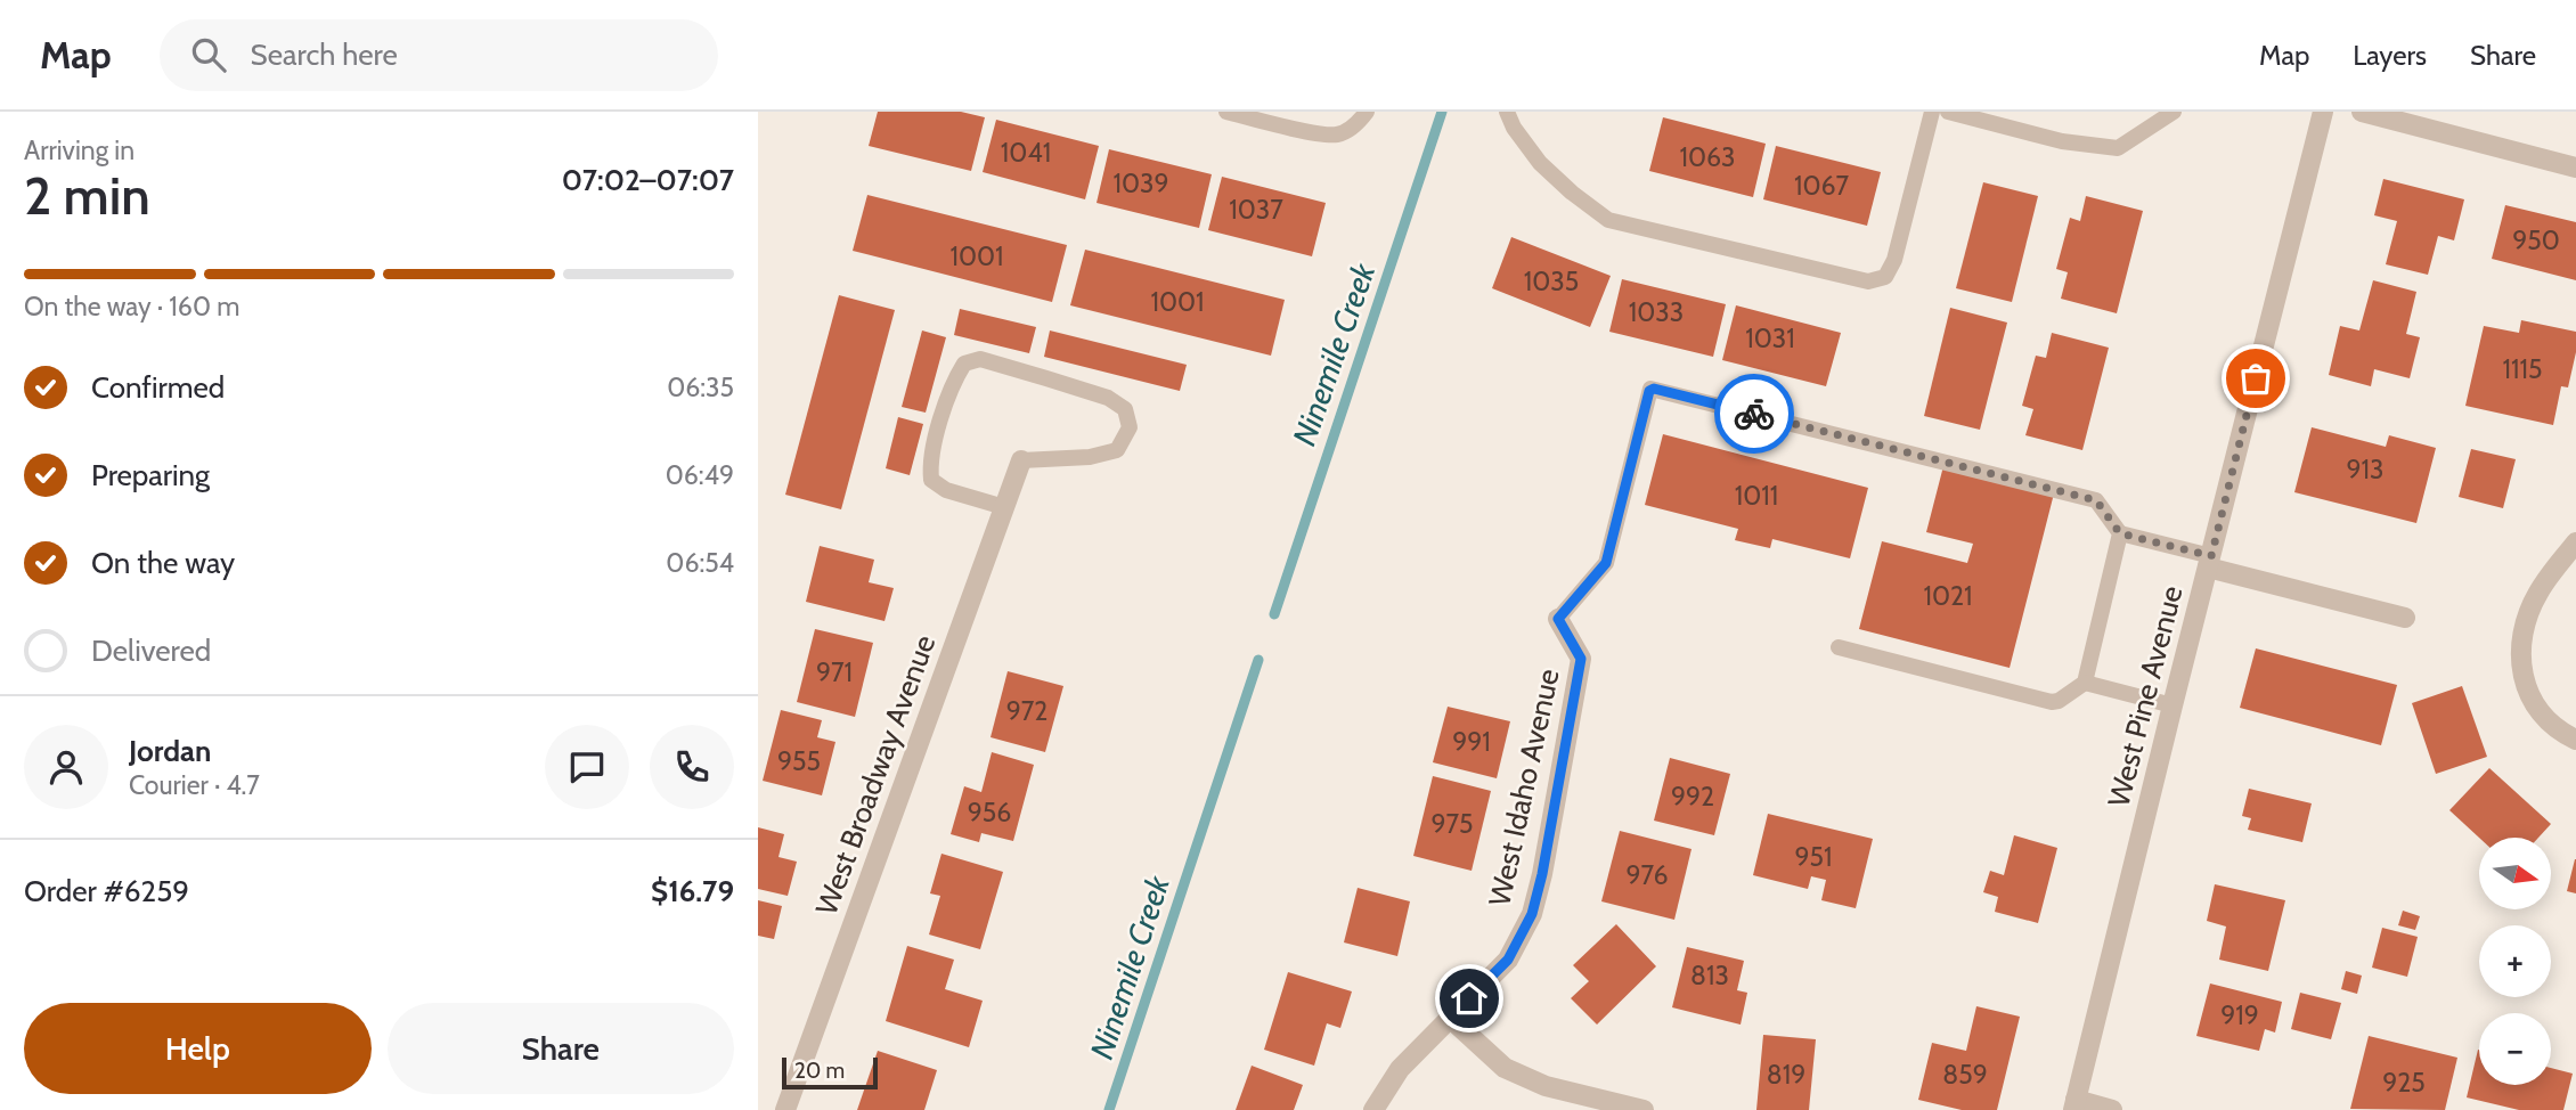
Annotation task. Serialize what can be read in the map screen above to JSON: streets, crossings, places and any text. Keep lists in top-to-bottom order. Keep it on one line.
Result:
{"streets":{"street":["West Pine Avenue","West Broadway Avenue","West Idaho Avenue"]},"water":["Ninemile Creek"],"house_numbers":["1041","1063","1039","1067","1037","950","1001","1035","1001","1033","1031","1115","913","1011","1021","971","972","991","955","992","956","975","951","976","813","919","819","859","925"],"scale_bar":"20 m","north":"right","page":{"header":"Map","search":"Search here","nav":["Map","Layers","Share"],"heading":["2 min","Arriving in","07:02–07:07"],"panel":["Jordan","Courier · 4.7","Order #6259","$16.79"],"bar":"On the way · 160 m","list":[["Confirmed","06:35"],["Preparing","06:49"],["On the way","06:54"],"Delivered"],"map_buttons":["+","−"],"buttons":["Help","Share"],"scale":"20 m"}}
